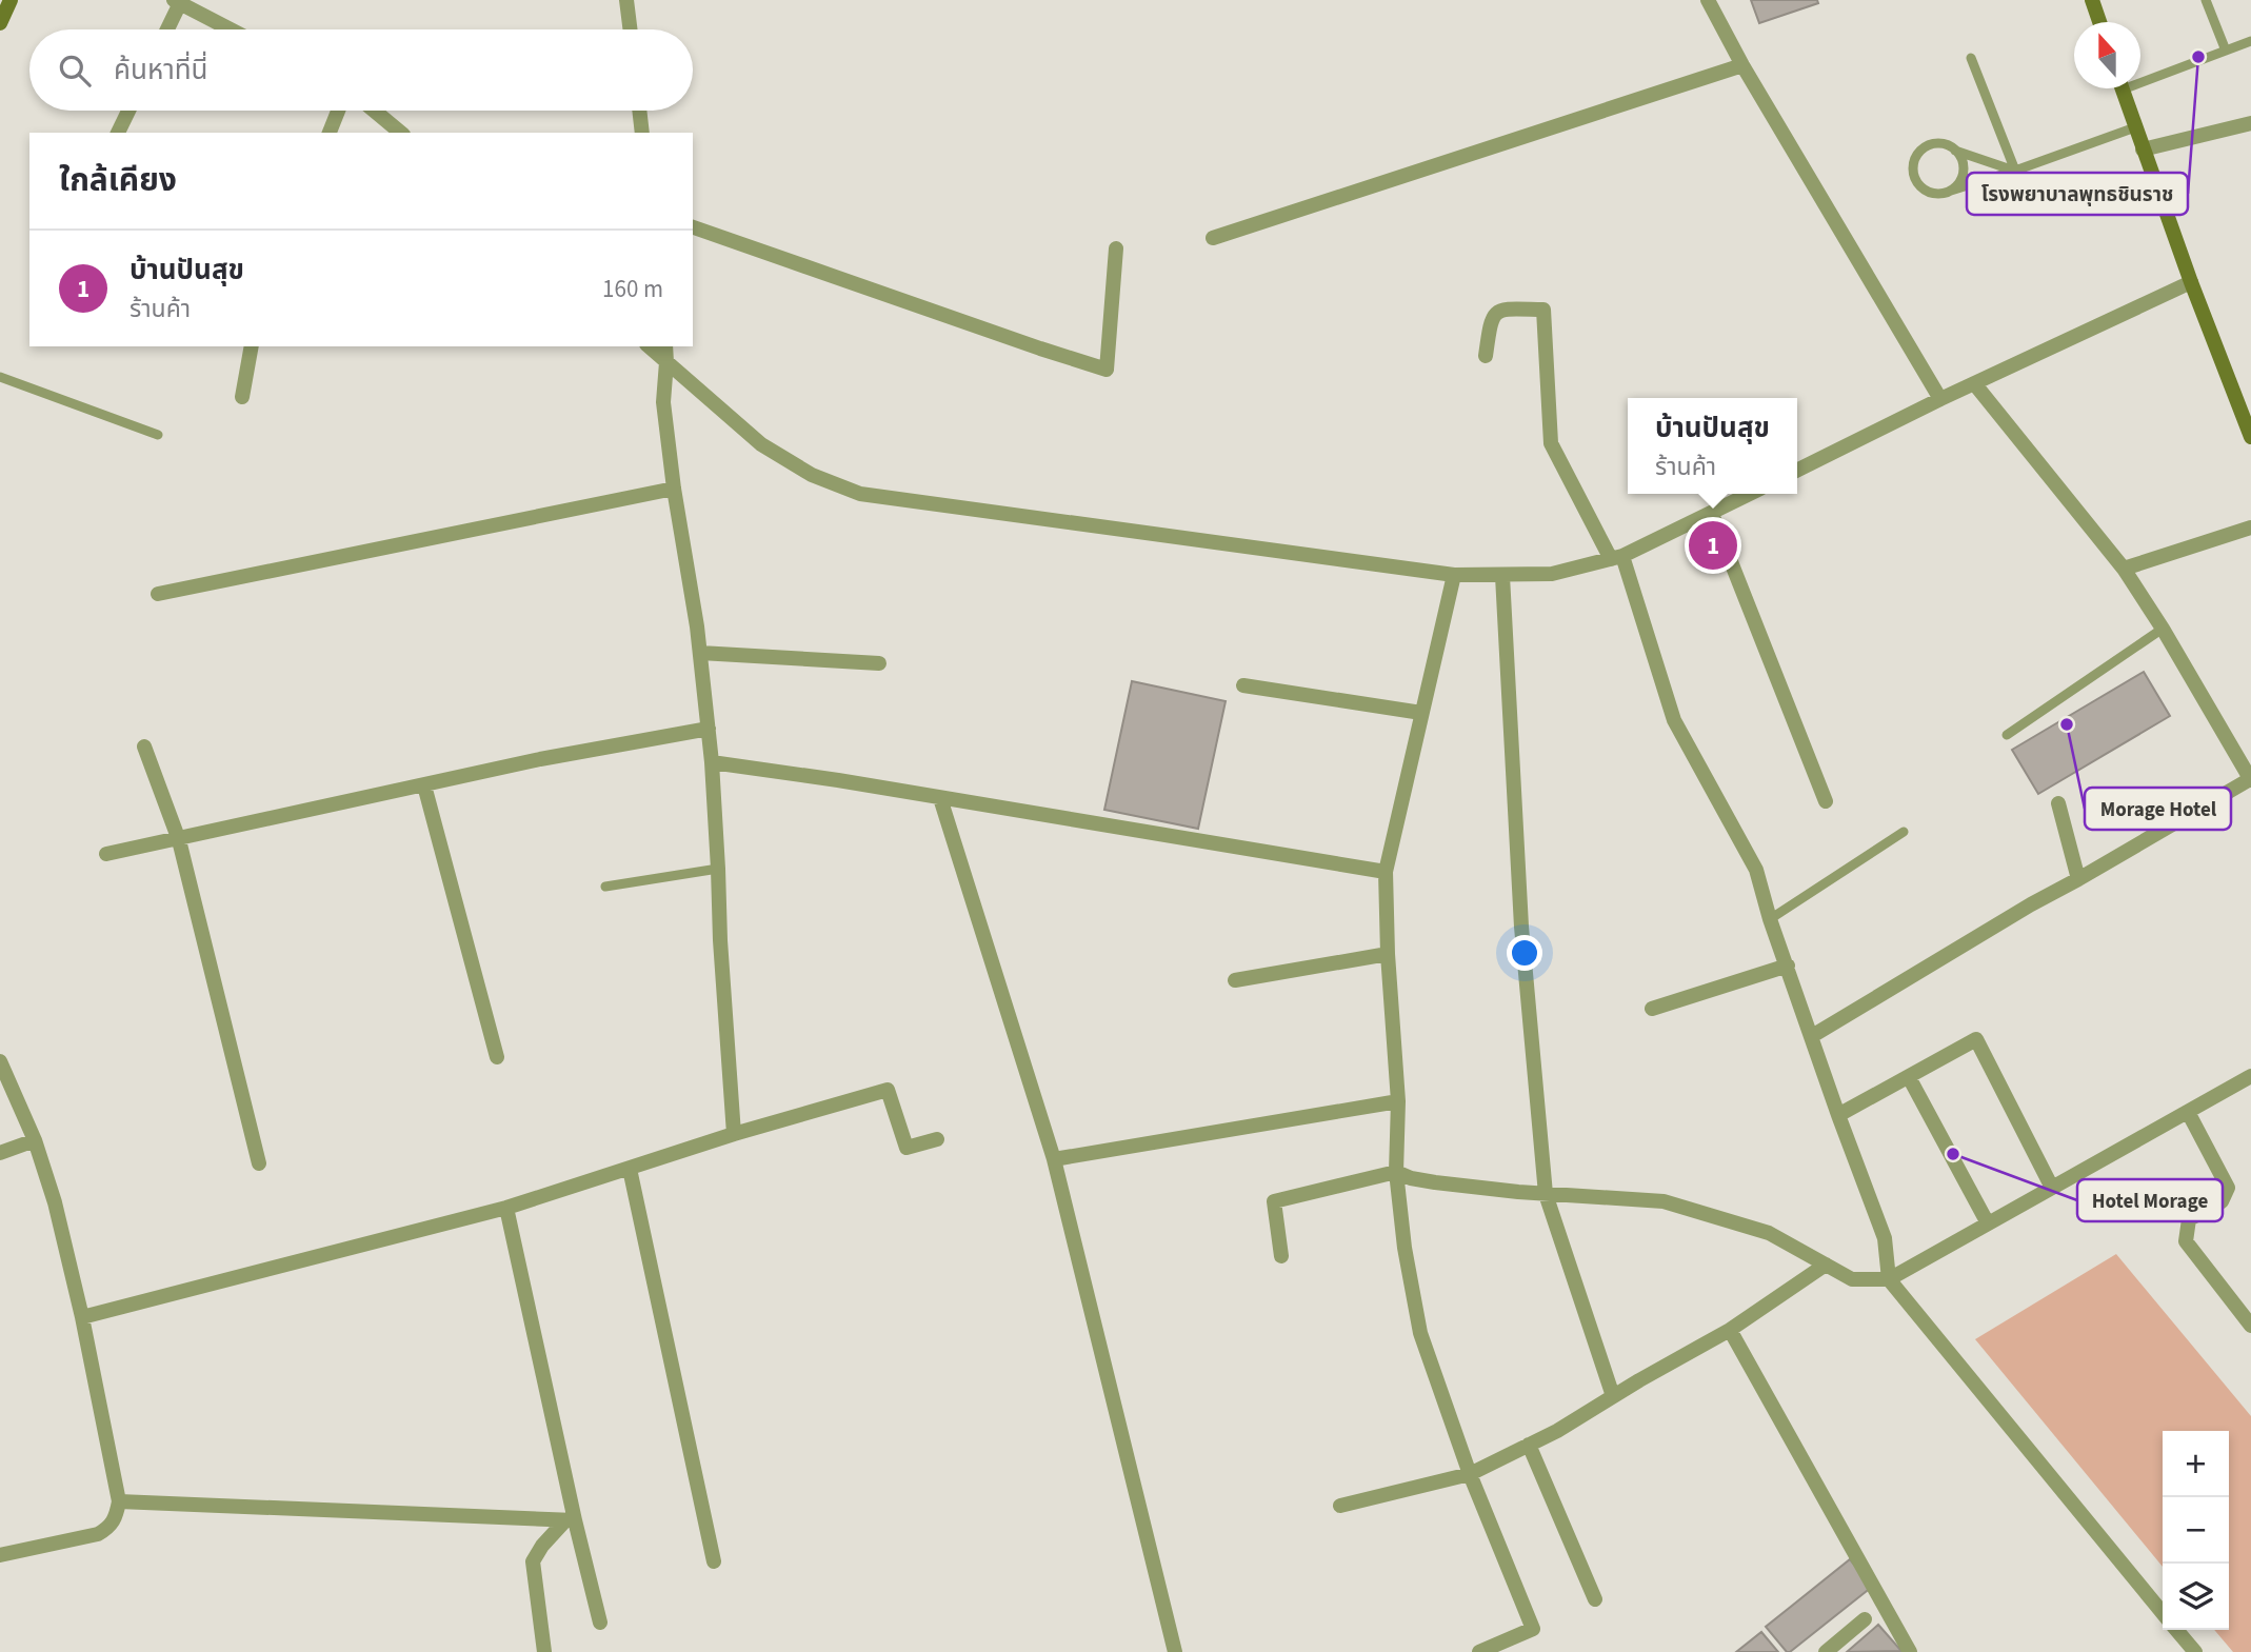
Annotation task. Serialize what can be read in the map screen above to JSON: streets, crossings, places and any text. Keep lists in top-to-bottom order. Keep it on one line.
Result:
{"places":["โรงพยาบาลพุทธชินราช","Morage Hotel","Hotel Morage"],"north":"top","page":{"search":"ค้นหาที่นี่","heading":"ใกล้เคียง","list":[{"mark":"1","name":"บ้านปันสุข","note":"ร้านค้า","value":"160 m"}],"popup":["บ้านปันสุข","ร้านค้า"],"pins":"1","map_buttons":["+","−"]}}
